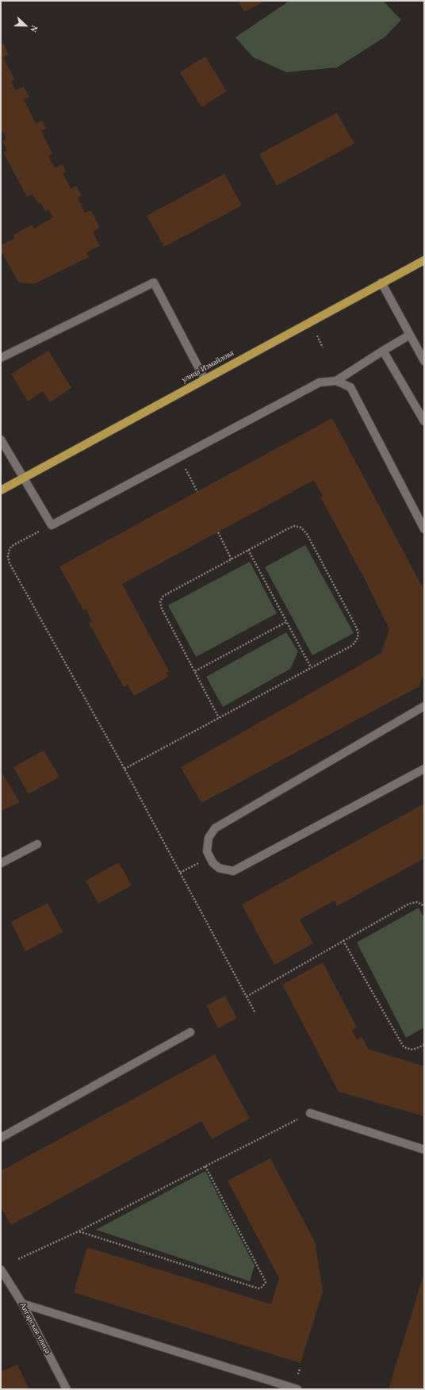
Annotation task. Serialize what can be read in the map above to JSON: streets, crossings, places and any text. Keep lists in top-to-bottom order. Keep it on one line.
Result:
{"streets":{"main road":["улица Измайлова"],"street":["Ангарская улица"]},"north":"right"}
